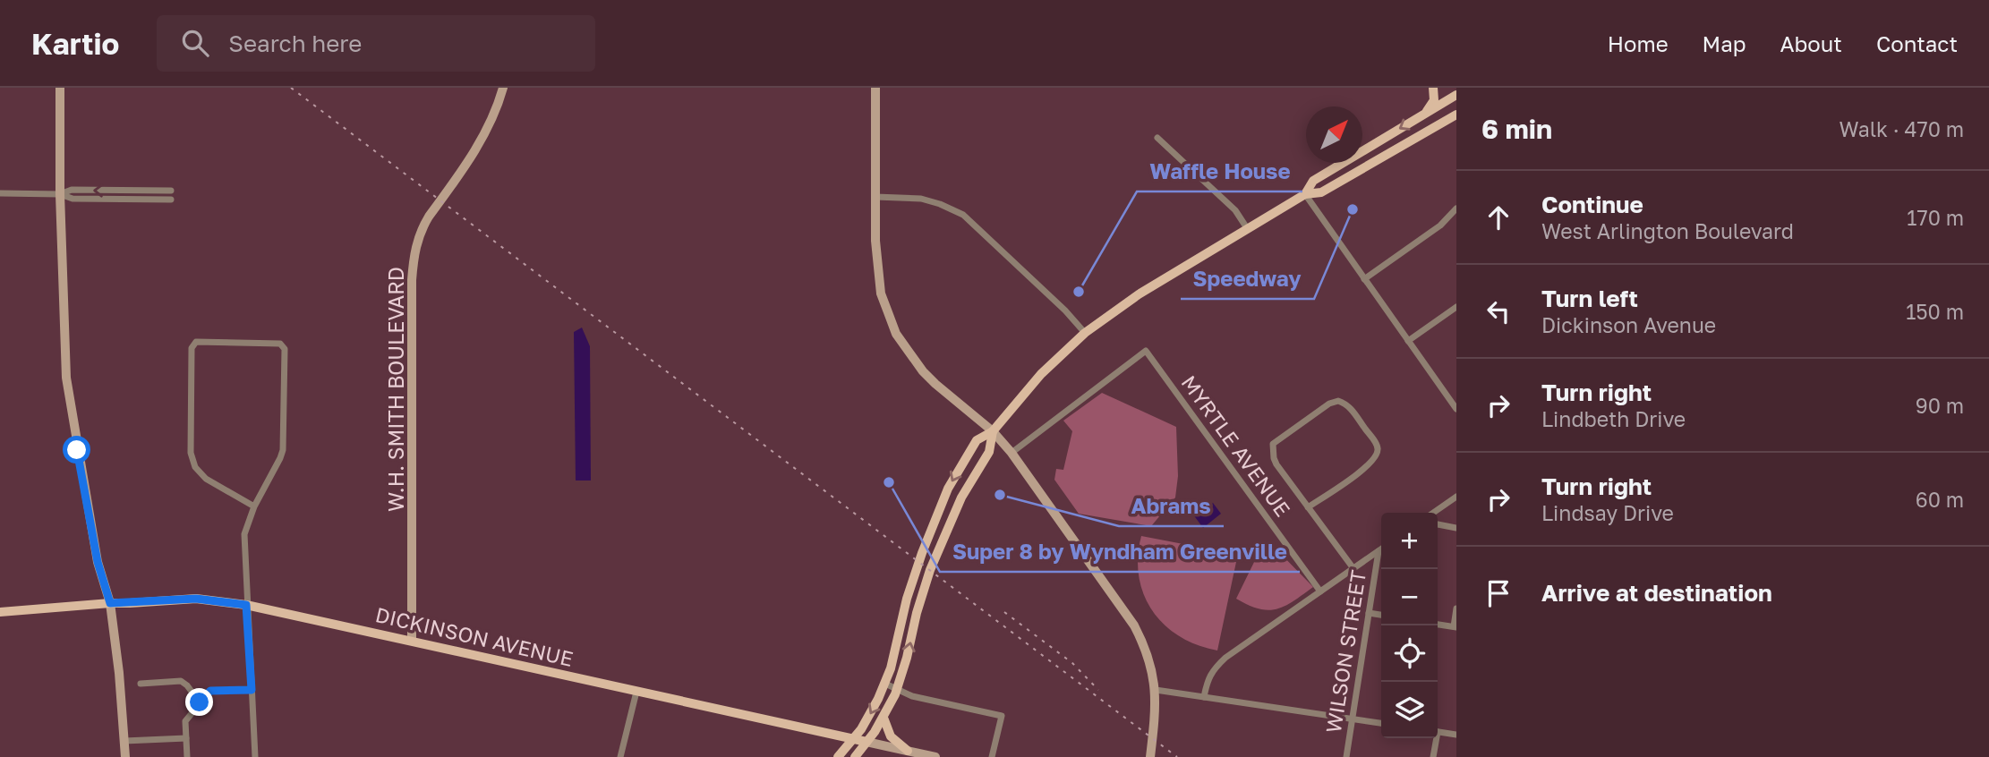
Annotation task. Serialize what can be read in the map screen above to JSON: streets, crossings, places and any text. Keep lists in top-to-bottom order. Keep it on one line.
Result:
{"streets":{"main road":["W.H. SMITH BOULEVARD","DICKINSON AVENUE"],"street":["MYRTLE AVENUE","WILSON STREET"]},"crossings":[["W.H. SMITH BOULEVARD","DICKINSON AVENUE"]],"places":["Speedway","Waffle House","Super 8 by Wyndham Greenville","Abrams"],"north":"top right","page":{"header":"Kartio","search":"Search here","nav":["Home","Map","About","Contact"],"heading":["6 min","Walk · 470 m"],"list":[["Continue","West Arlington Boulevard","170 m"],["Turn left","Dickinson Avenue","150 m"],["Turn right","Lindbeth Drive","90 m"],["Turn right","Lindsay Drive","60 m"],"Arrive at destination"],"map_buttons":["+","−"]}}
